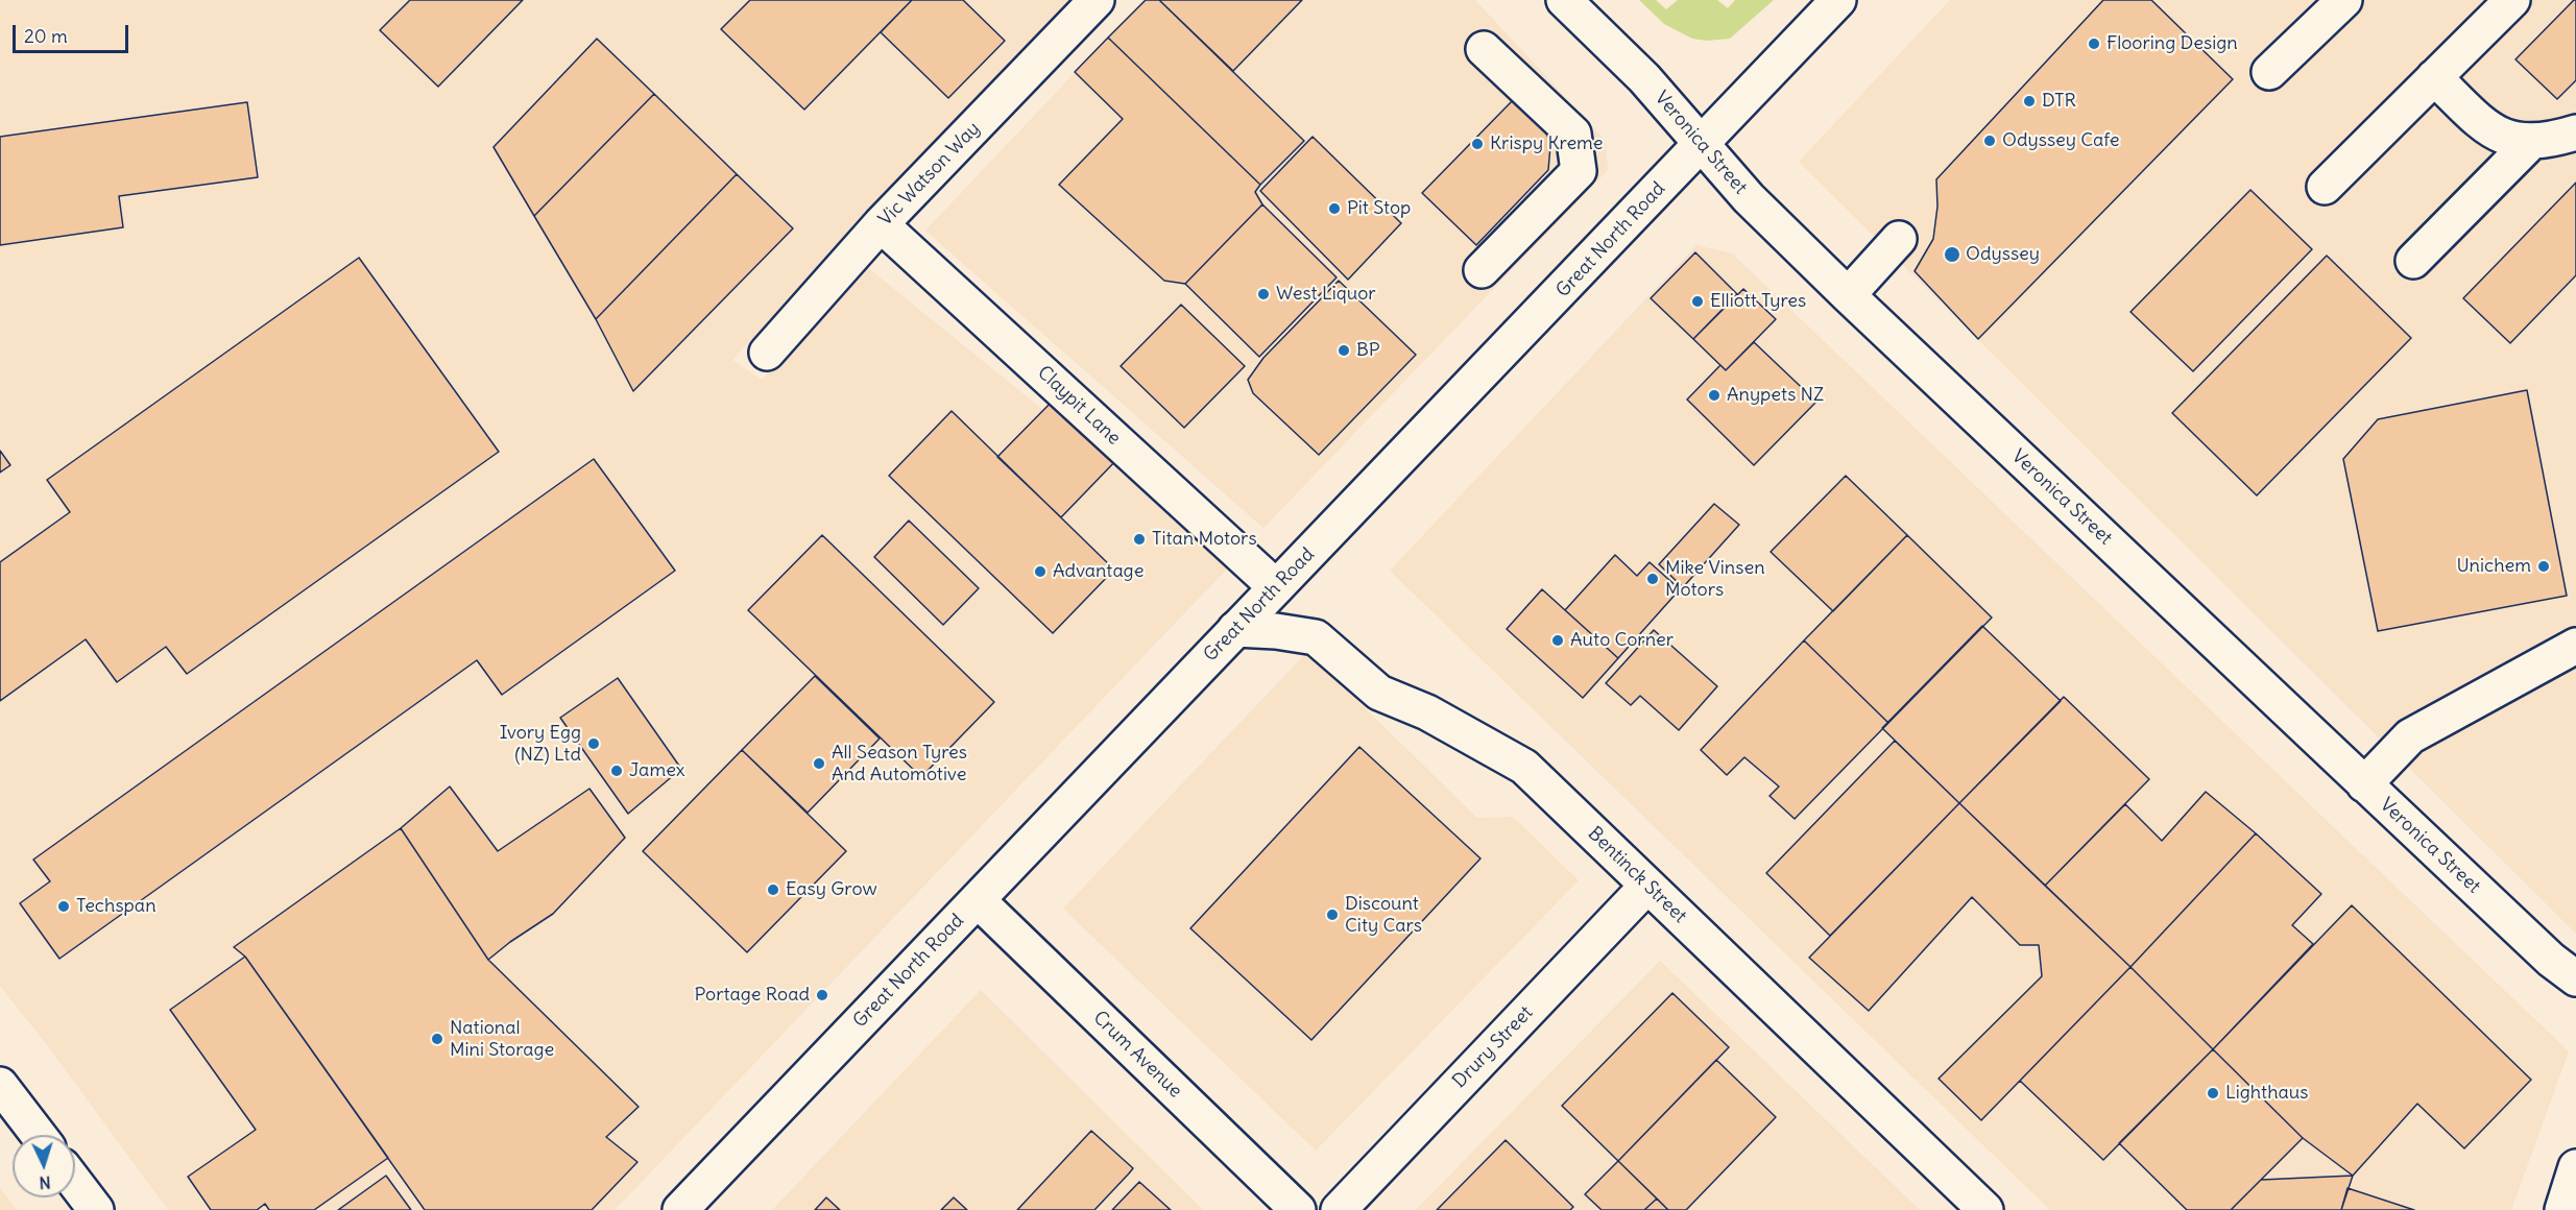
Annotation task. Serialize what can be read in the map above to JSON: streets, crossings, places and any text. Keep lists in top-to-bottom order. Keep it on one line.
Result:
{"streets":{"street":["Veronica Street","Vic Watson Way","Great North Road","Claypit Lane","Bentinck Street","Drury Street","Crum Avenue"]},"crossings":[["Veronica Street","Great North Road"],["Vic Watson Way","Claypit Lane"],["Great North Road","Claypit Lane"],["Great North Road","Bentinck Street"],["Great North Road","Crum Avenue"],["Bentinck Street","Drury Street"]],"places":["Flooring Design","DTR","Odyssey Cafe","Krispy Kreme","Pit Stop","Odyssey","West Liquor","Elliott Tyres","BP","Anypets NZ","Titan Motors","Unichem","Advantage","Mike Vinsen Motors","Auto Corner","Ivory Egg (NZ) Ltd","All Season Tyres And Automotive","Jamex","Easy Grow","Techspan","Discount City Cars","Portage Road","National Mini Storage","Lighthaus"],"scale_bar":"20 m","north":"bottom"}
